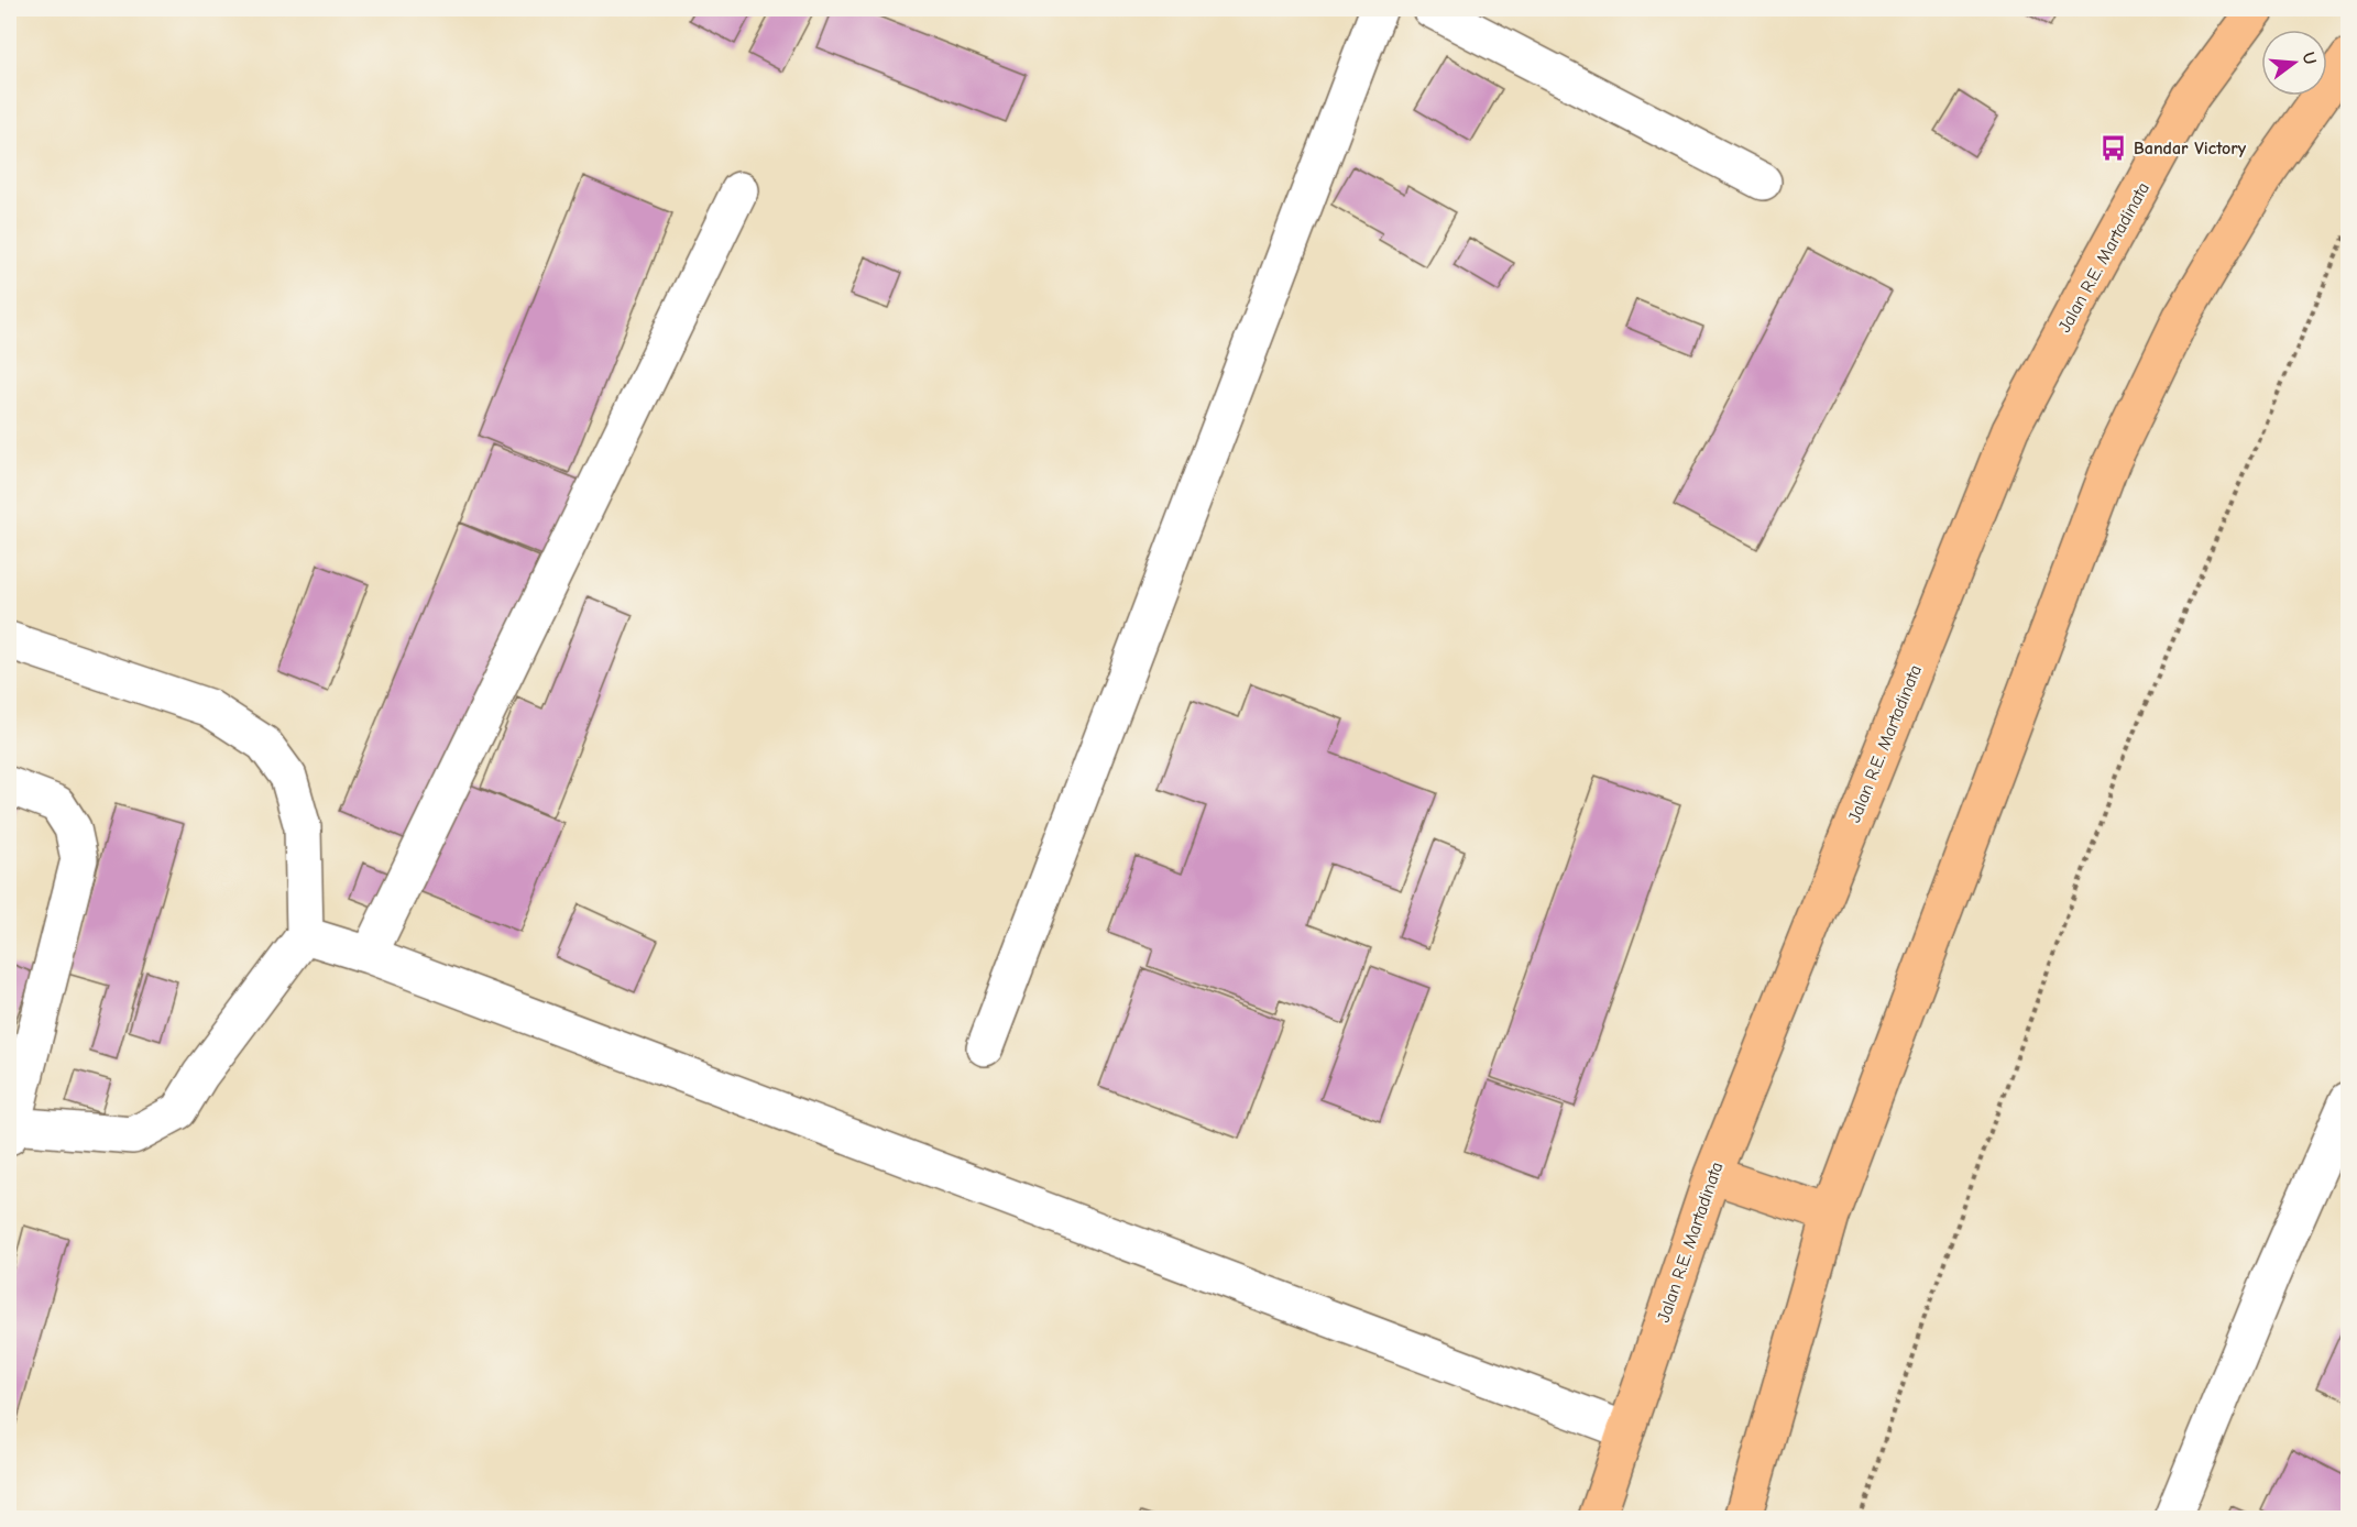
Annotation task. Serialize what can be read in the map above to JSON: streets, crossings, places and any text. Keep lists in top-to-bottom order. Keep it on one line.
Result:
{"streets":{"highway":["Jalan R.E. Martadinata"]},"places":{"bus stop":["Bandar Victory"]},"north":"right"}
